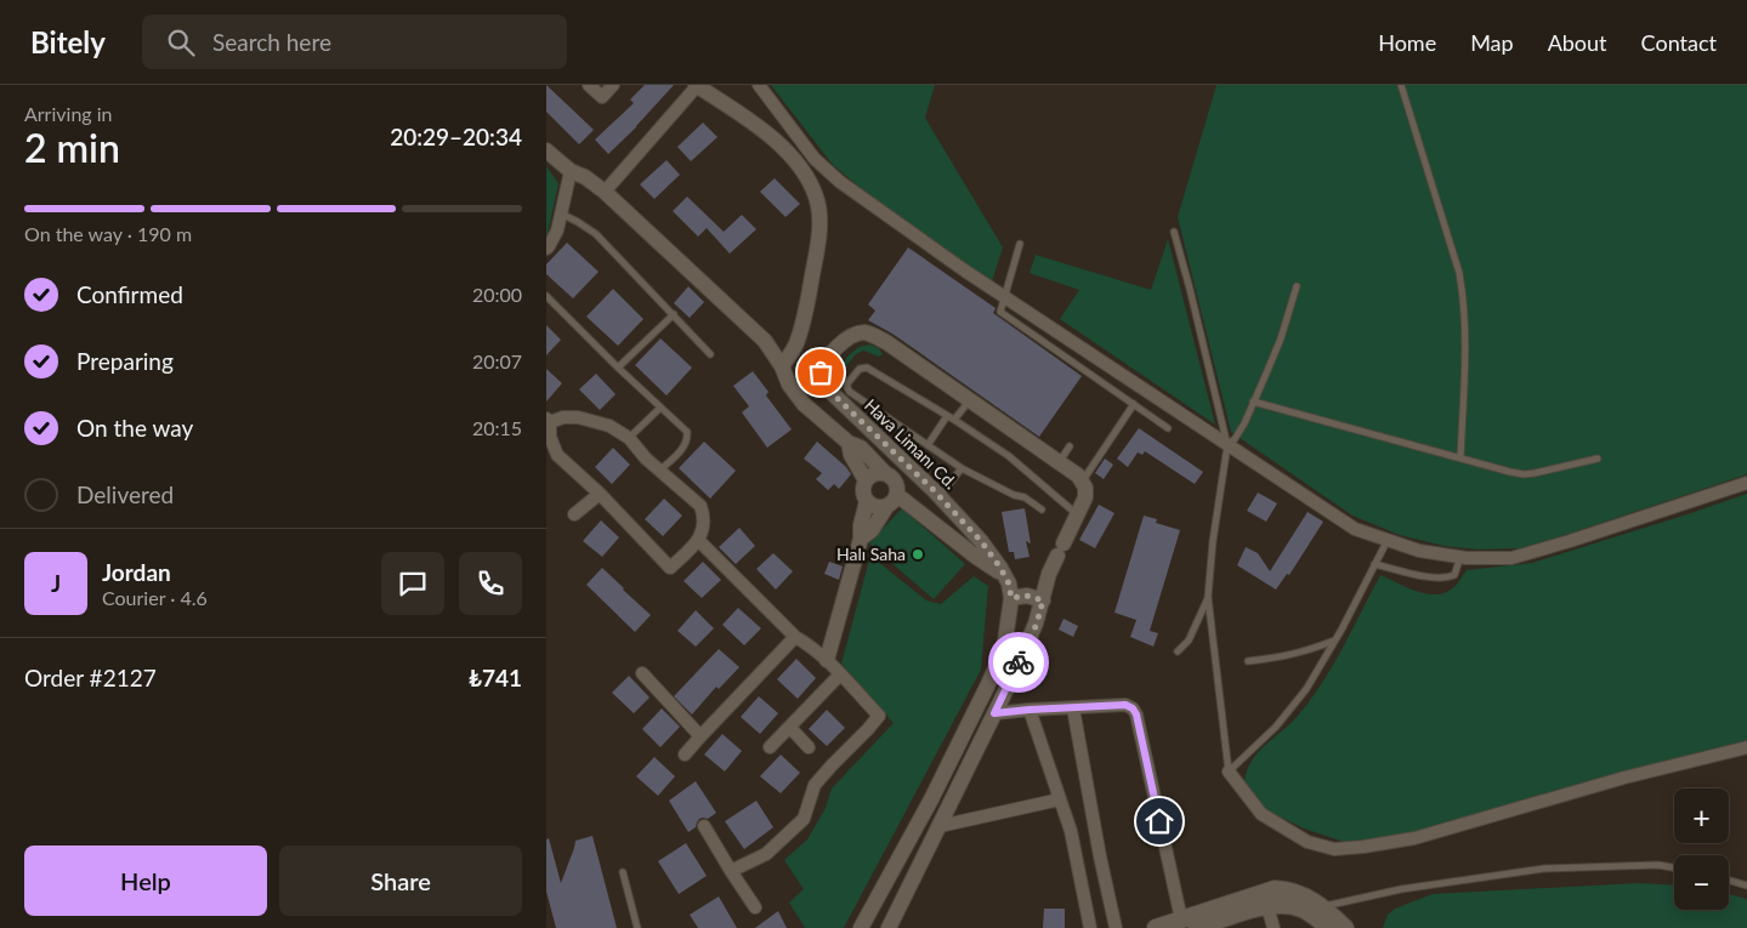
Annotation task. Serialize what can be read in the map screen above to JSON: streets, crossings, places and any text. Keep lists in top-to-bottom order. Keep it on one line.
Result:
{"streets":{"street":["Hava Limanı Cd."]},"places":["Halı Saha"],"page":{"header":"Bitely","search":"Search here","nav":["Home","Map","About","Contact"],"heading":["2 min","Arriving in","20:29–20:34"],"panel":["Jordan","Courier · 4.6","Order #2127","₺741"],"bar":"On the way · 190 m","list":[["Confirmed","20:00"],["Preparing","20:07"],["On the way","20:15"],"Delivered"],"round":"J","map_buttons":["+","−"],"buttons":["Help","Share"]}}
